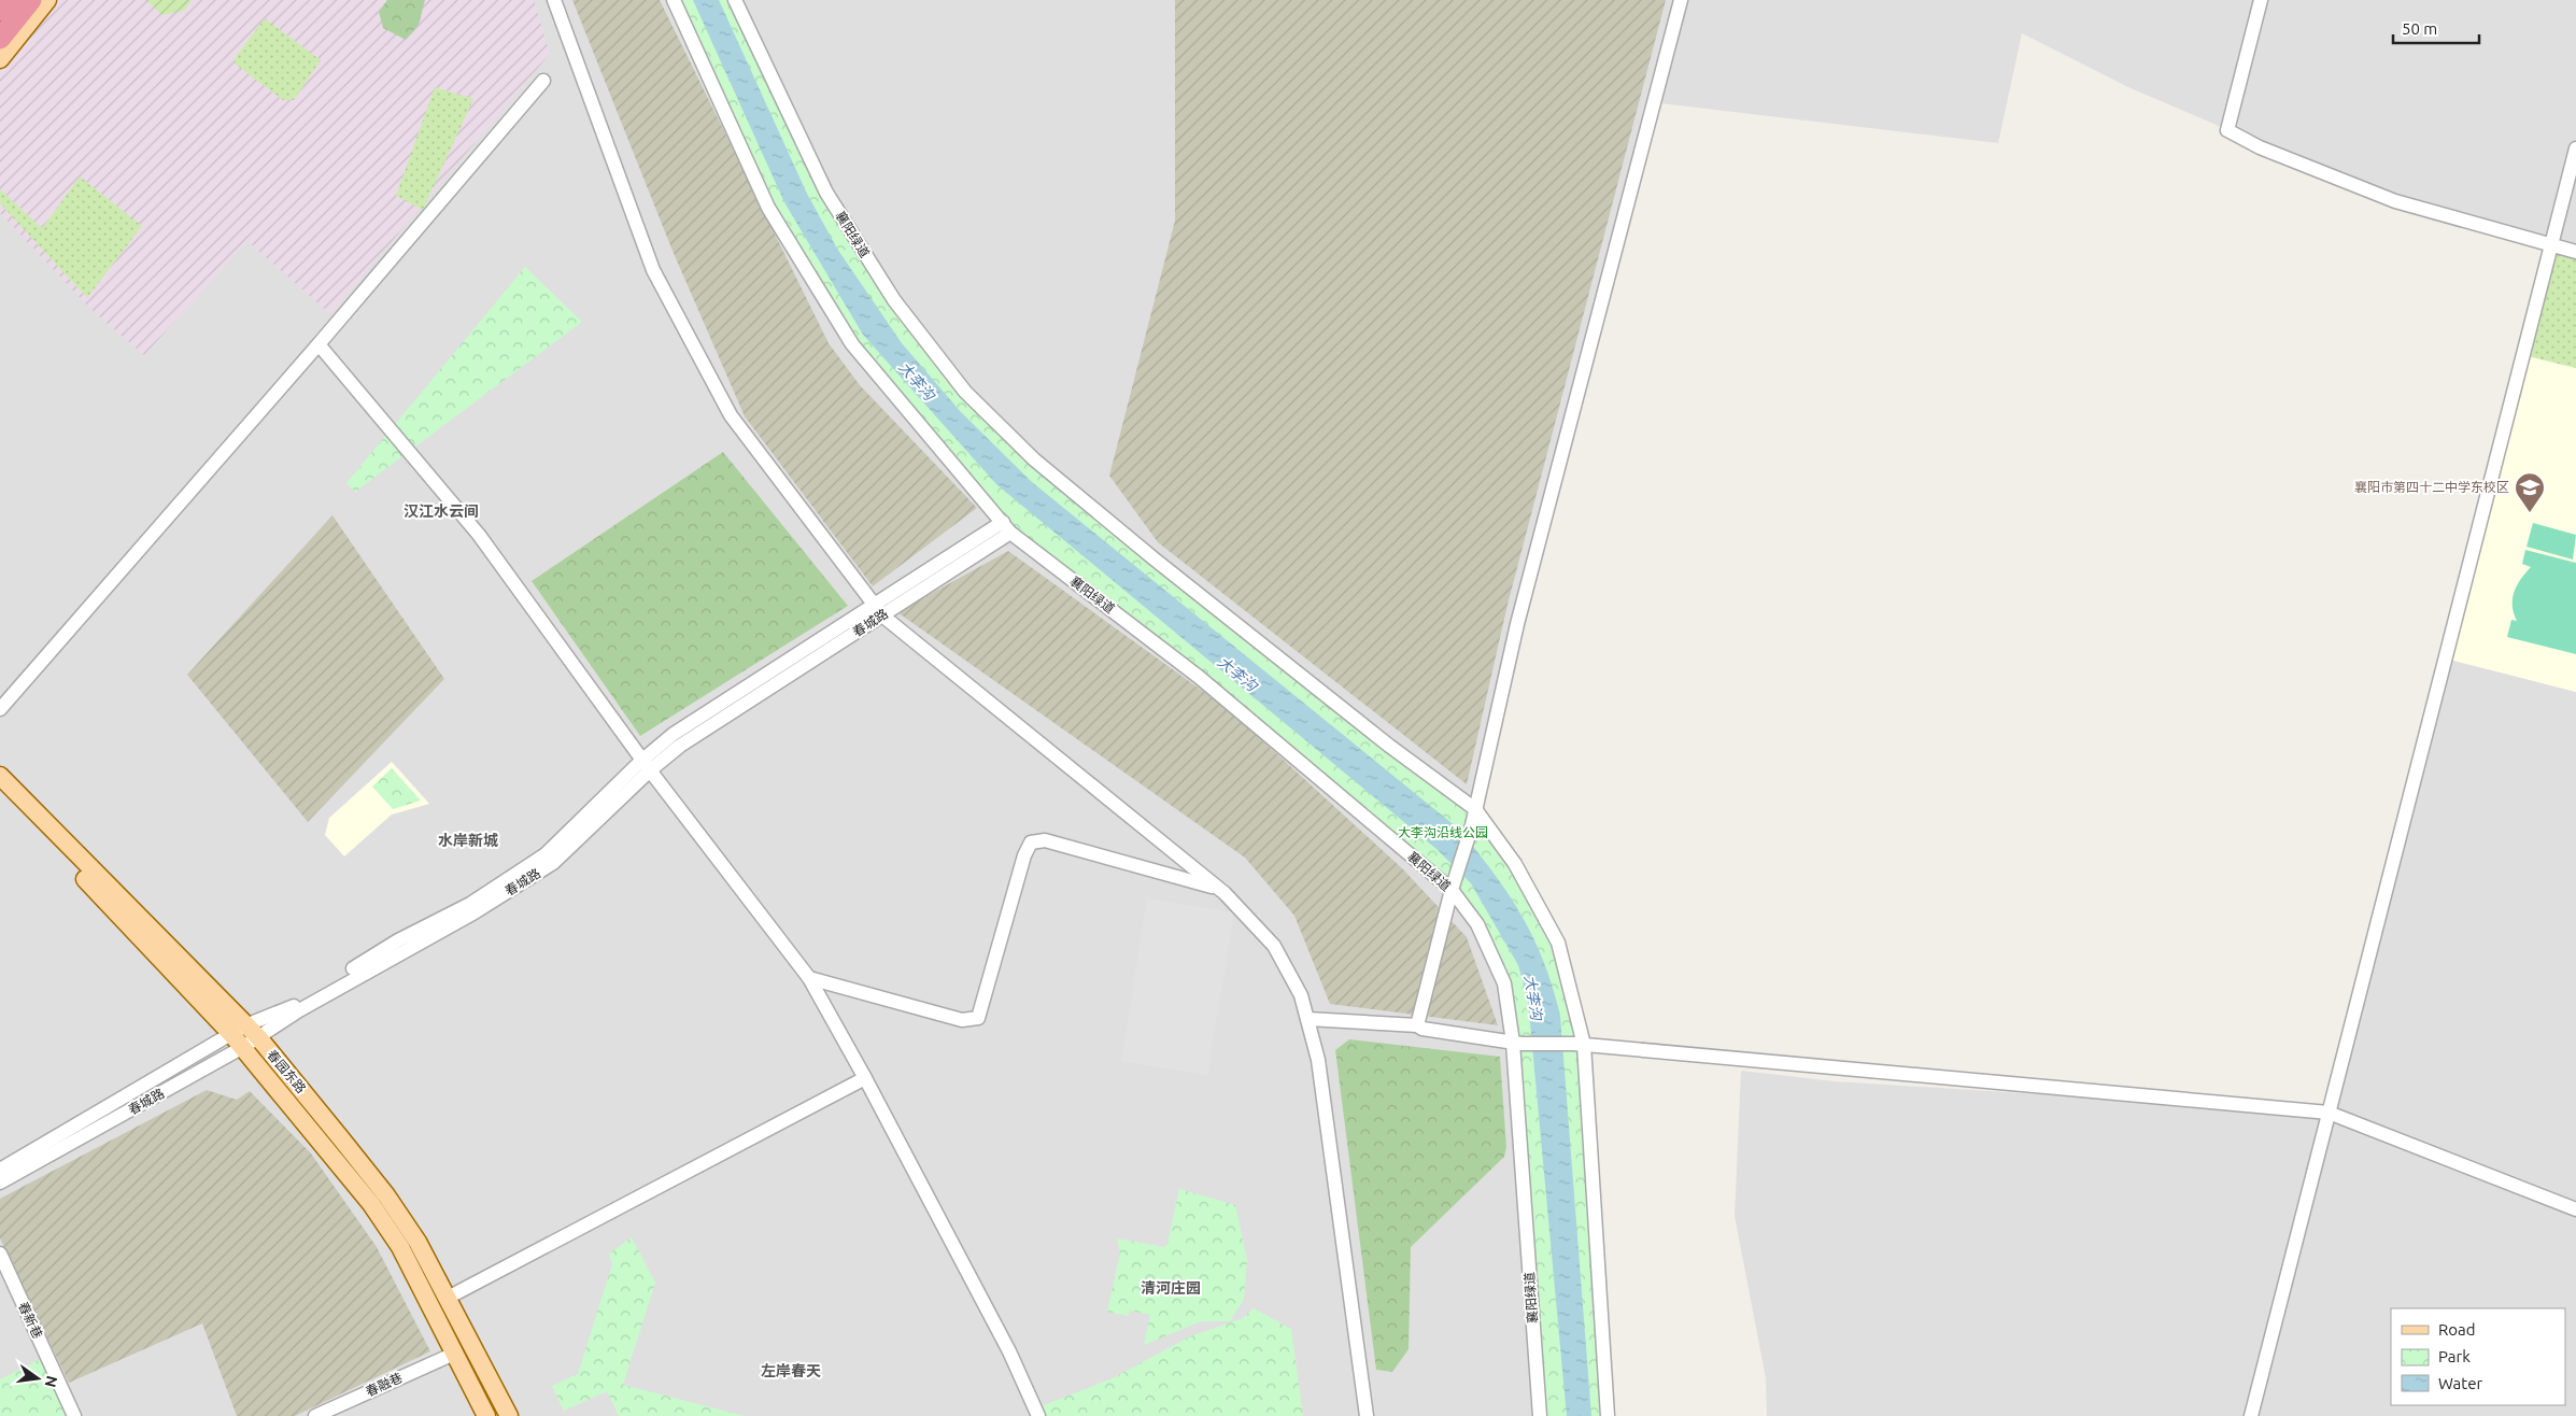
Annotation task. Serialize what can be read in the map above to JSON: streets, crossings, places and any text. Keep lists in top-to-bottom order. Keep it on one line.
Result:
{"streets":{"main road":["春园东路"],"street":["襄阳绿道","春城路","春新巷","春融巷"]},"crossings":[["襄阳绿道","春城路"],["春城路","春园东路"],["春园东路","春融巷"]],"districts":["汉江水云间","水岸新城","清河庄园","左岸春天"],"water":["大李沟"],"parks":["大李沟沿线公园"],"places":{"school or university":["襄阳市第四十二中学东校区"]},"legend":["Road","Park","Water"],"scale_bar":"50 m","north":"right"}
